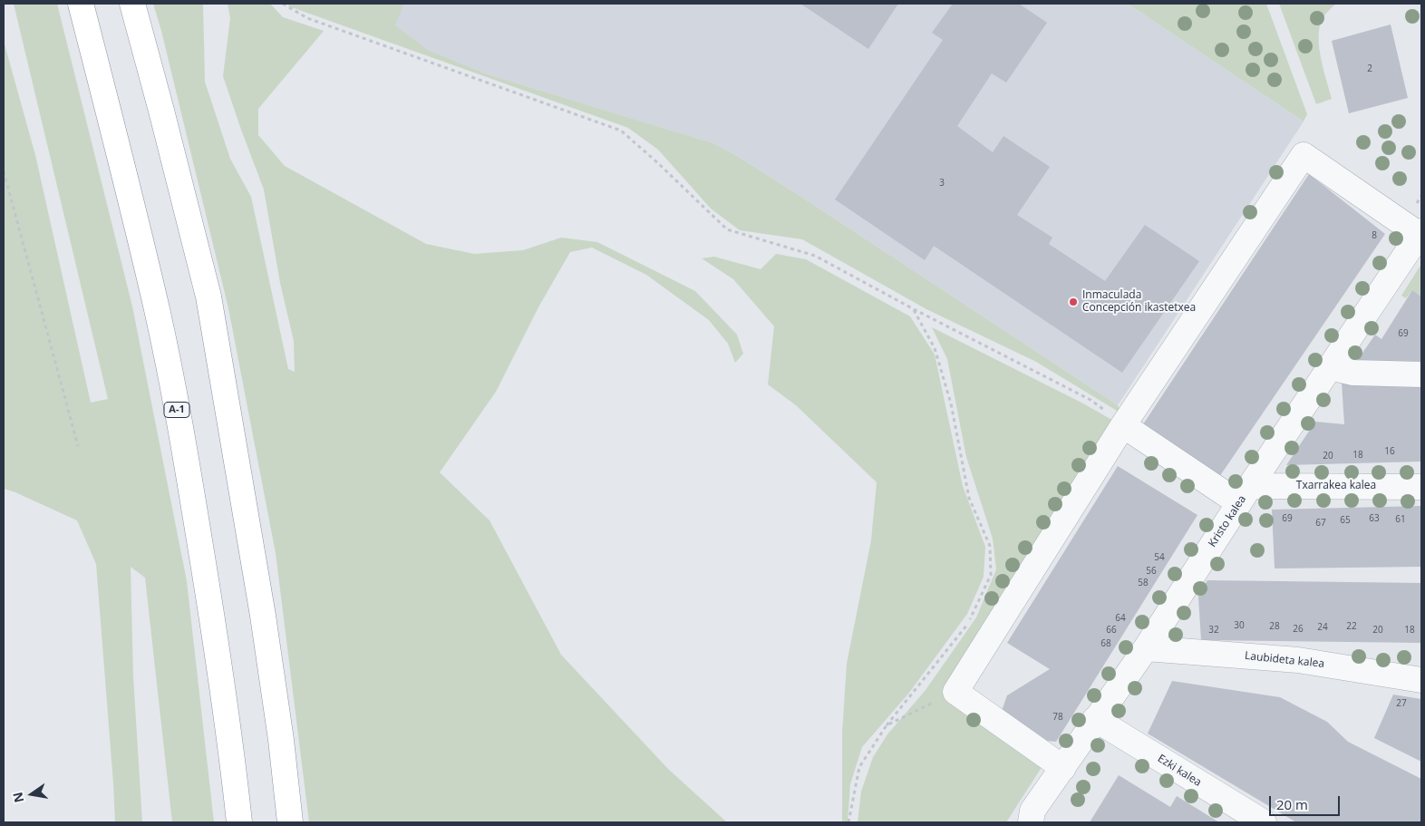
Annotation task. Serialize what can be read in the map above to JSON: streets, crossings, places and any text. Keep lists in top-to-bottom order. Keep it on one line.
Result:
{"streets":{"highway":["A-1"],"street":["Txarrakea kalea","Kristo kalea","Laubideta kalea","Ezki kalea"]},"crossings":[["Txarrakea kalea","Kristo kalea"],["Kristo kalea","Laubideta kalea"],["Kristo kalea","Ezki kalea"]],"places":["Inmaculada Concepción ikastetxea"],"house_numbers":["2","3","8","69","16","18","20","69","63","61","65","67","54","56","58","64","30","28","22","24","26","66","32","20","18","68","27","78"],"scale_bar":"20 m","north":"left"}
